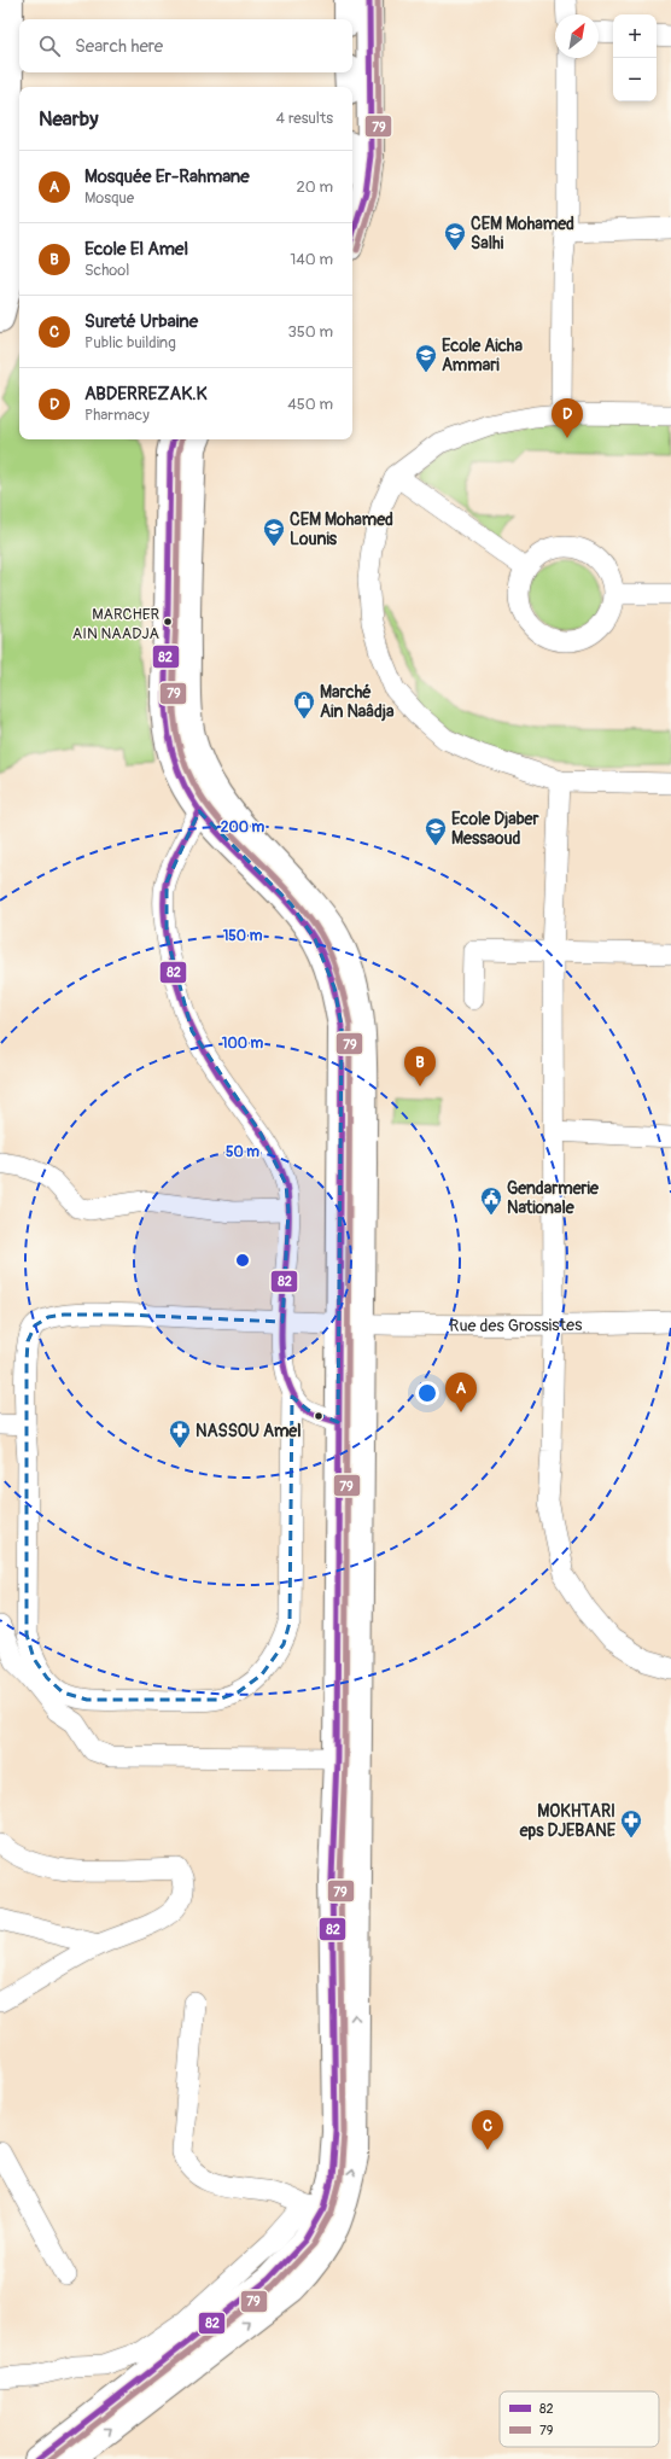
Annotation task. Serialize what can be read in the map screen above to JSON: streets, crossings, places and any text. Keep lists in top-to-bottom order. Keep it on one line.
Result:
{"streets":{"street":["Rue des Grossistes"]},"places":{"school or university":["CEM Mohamed Salhi","Ecole Aicha Ammari","CEM Mohamed Lounis","Ecole Djaber Messaoud"],"other":["MARCHER AIN NAADJA"],"shop":["Marché Ain Naâdja"],"public building":["Gendarmerie Nationale"],"pharmacy":["NASSOU Amel","MOKHTARI eps DJEBANE"]},"lines":["transit line 82","transit line 79"],"legend":["82","79"],"north":"top right","page":{"map_buttons":["+","−"],"search":"Search here","heading":["Nearby","4 results"],"list":[{"mark":"A","name":"Mosquée Er-Rahmane","note":"Mosque","value":"20 m"},{"mark":"B","name":"Ecole El Amel","note":"School","value":"140 m"},{"mark":"C","name":"Sureté Urbaine","note":"Public building","value":"350 m"},{"mark":"D","name":"ABDERREZAK.K","note":"Pharmacy","value":"450 m"}],"pins":["D","B","A","C"]},"rings":["200 m","150 m","100 m","50 m"]}
